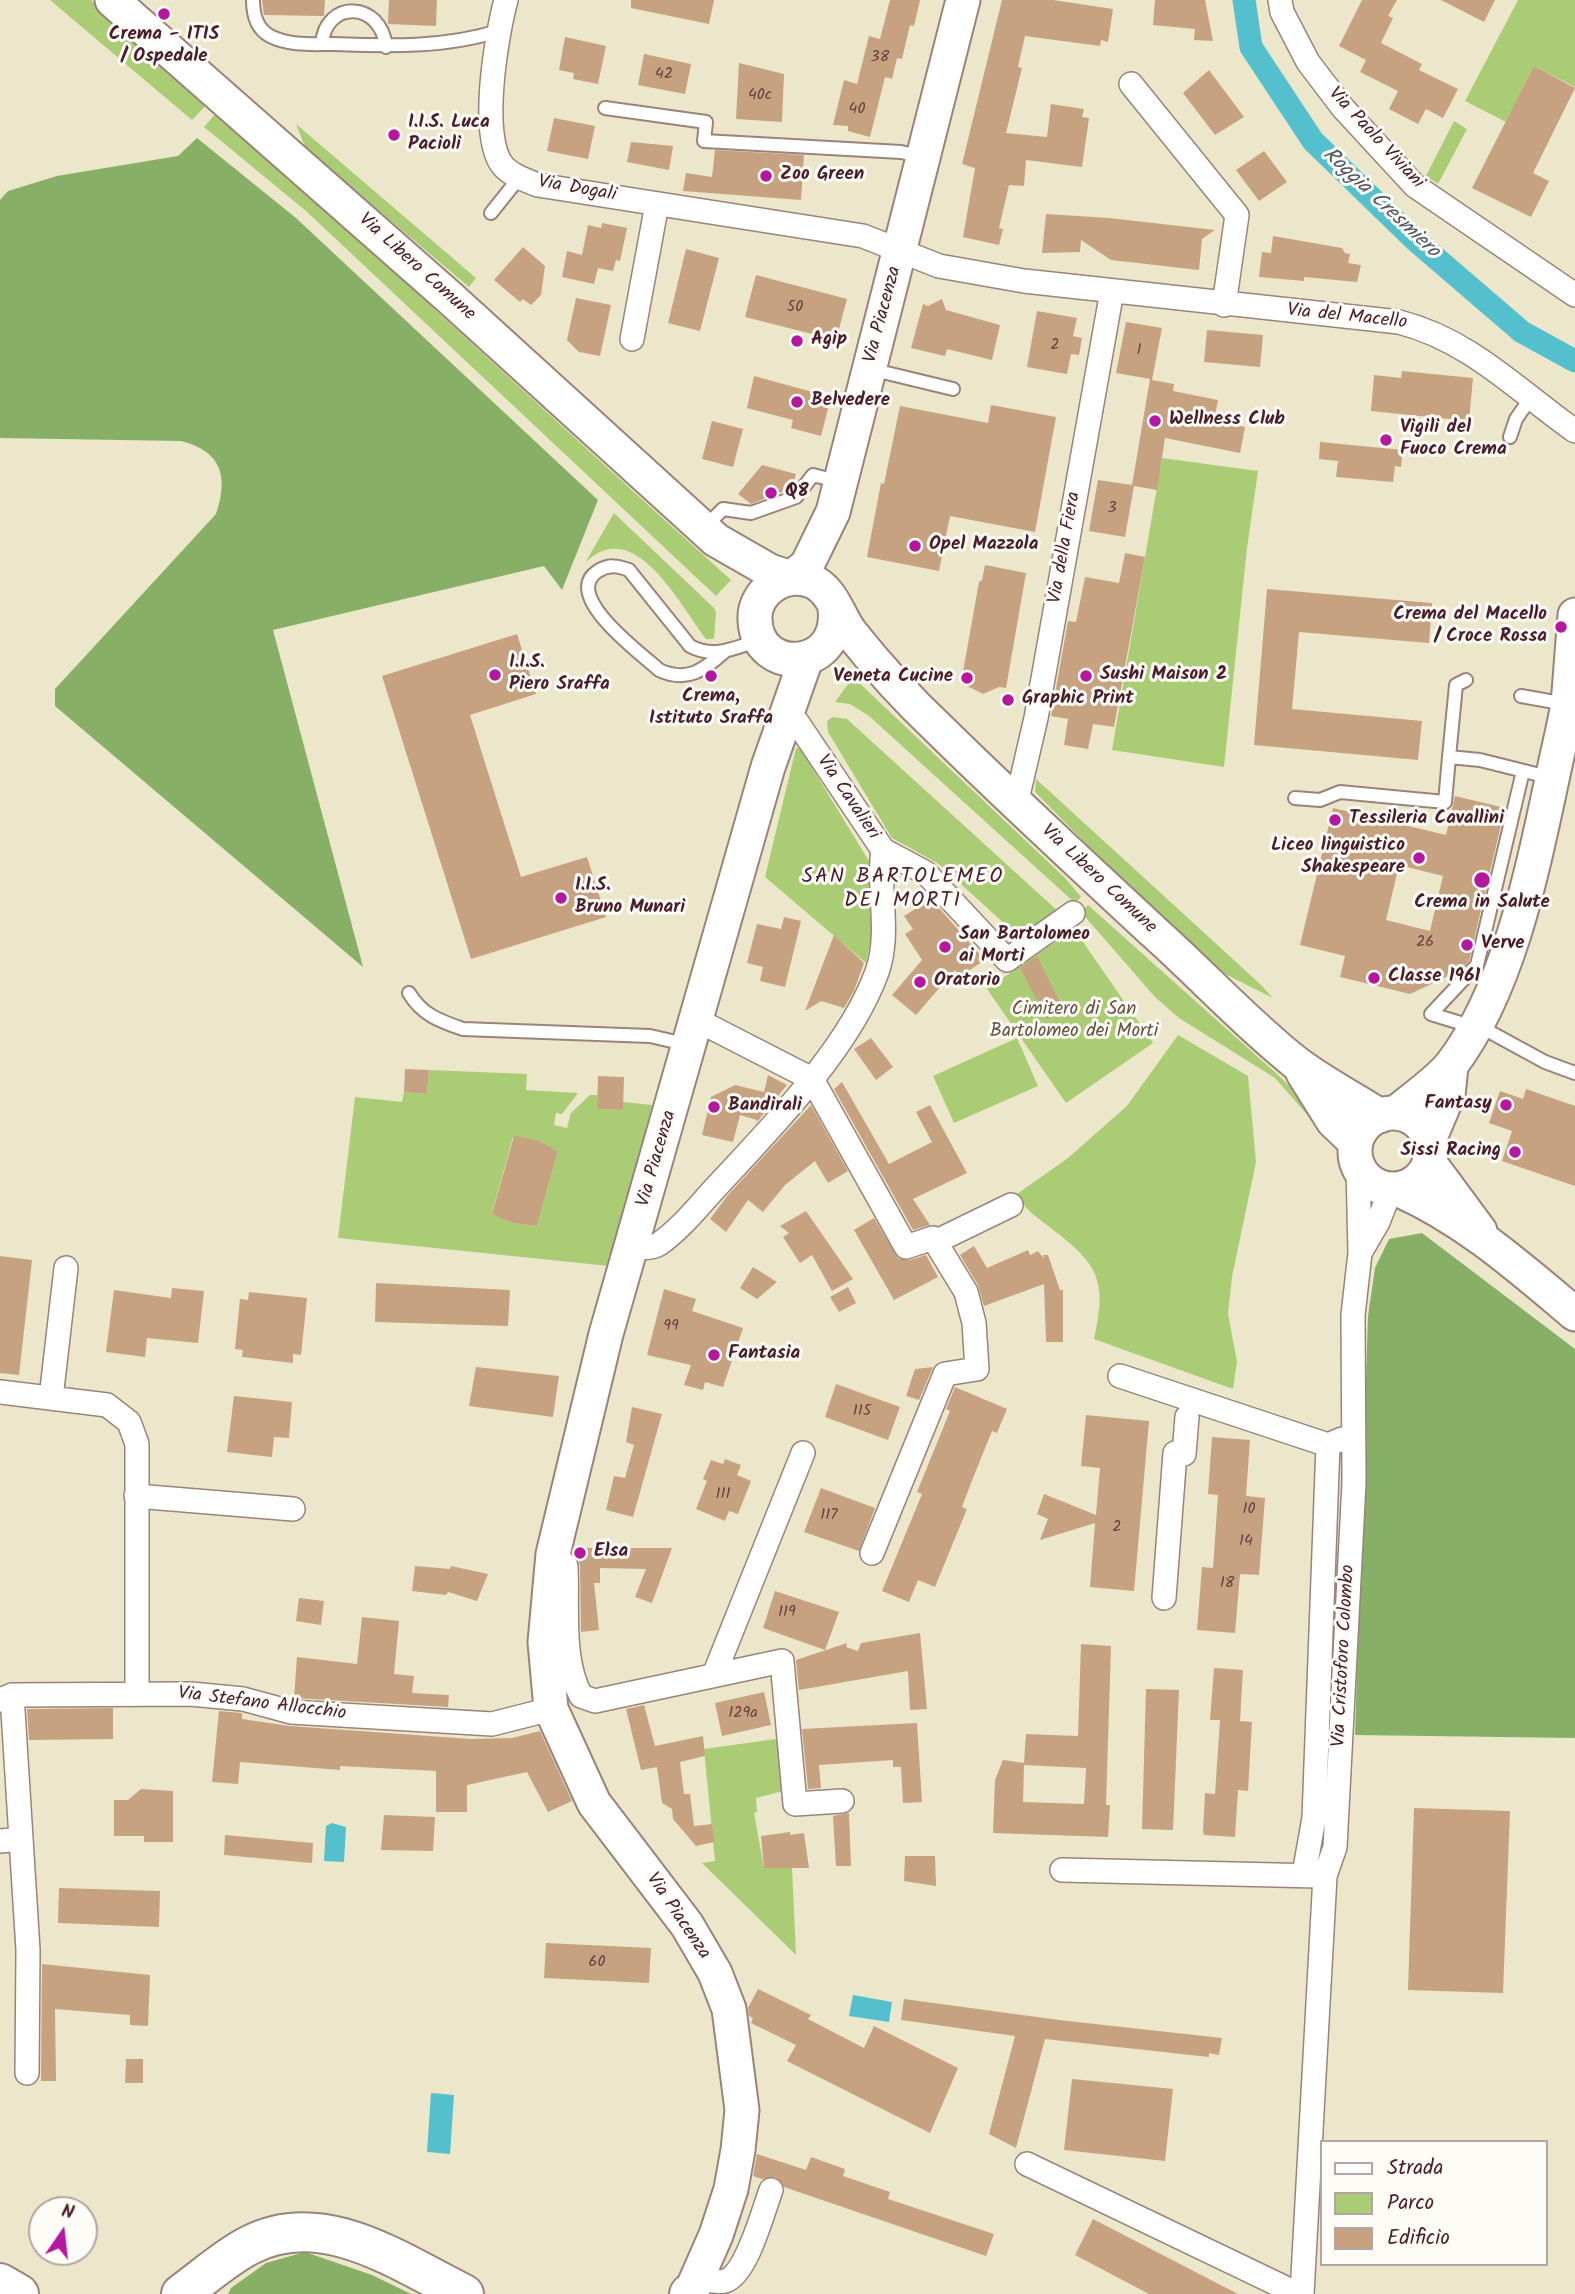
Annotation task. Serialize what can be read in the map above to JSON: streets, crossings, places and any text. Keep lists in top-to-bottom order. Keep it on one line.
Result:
{"streets":{"main road":["Via Libero Comune","Via Piacenza"],"street":["Via Paolo Viviani","Via Dogali","Via del Macello","Via della Fiera","Via Cavalieri","Via Cristoforo Colombo","Via Stefano Allocchio"]},"crossings":[["Via Dogali","Via Piacenza"],["Via Dogali","Via del Macello"],["Via Libero Comune","Via Piacenza"],["Via Libero Comune","Via della Fiera"],["Via Libero Comune","Via Cristoforo Colombo"],["Via Piacenza","Via del Macello"],["Via Piacenza","Via Cavalieri"],["Via Piacenza","Via Stefano Allocchio"],["Via del Macello","Via della Fiera"]],"districts":["SAN BARTOLEMEO DEI MORTI"],"water":["Roggia Cresmiero"],"parks":["Cimitero di San Bartolomeo dei Morti"],"places":["Crema - ITIS / Ospedale","I.I.S. Luca Pacioli","Zoo Green","Agip","Belvedere","Wellness Club","Vigili del Fuoco Crema","Q8","Opel Mazzola","Crema del Macello / Croce Rossa","I.I.S. Piero Sraffa","Crema, Istituto Sraffa","Sushi Maison 2","Veneta Cucine","Graphic Print","Tessileria Cavallini","Liceo linguistico Shakespeare","Crema in Salute","I.I.S. Bruno Munari","Verve","San Bartolomeo ai Morti","Classe 1961","Oratorio","Fantasy","Bandirali","Sissi Racing","Fantasia","Elsa"],"house_numbers":["38","42","40c","40","50","2","1","3","26","99","115","111","10","117","2","14","18","119","129a","60"],"legend":["Strada","Parco","Edificio"],"north":"top"}
